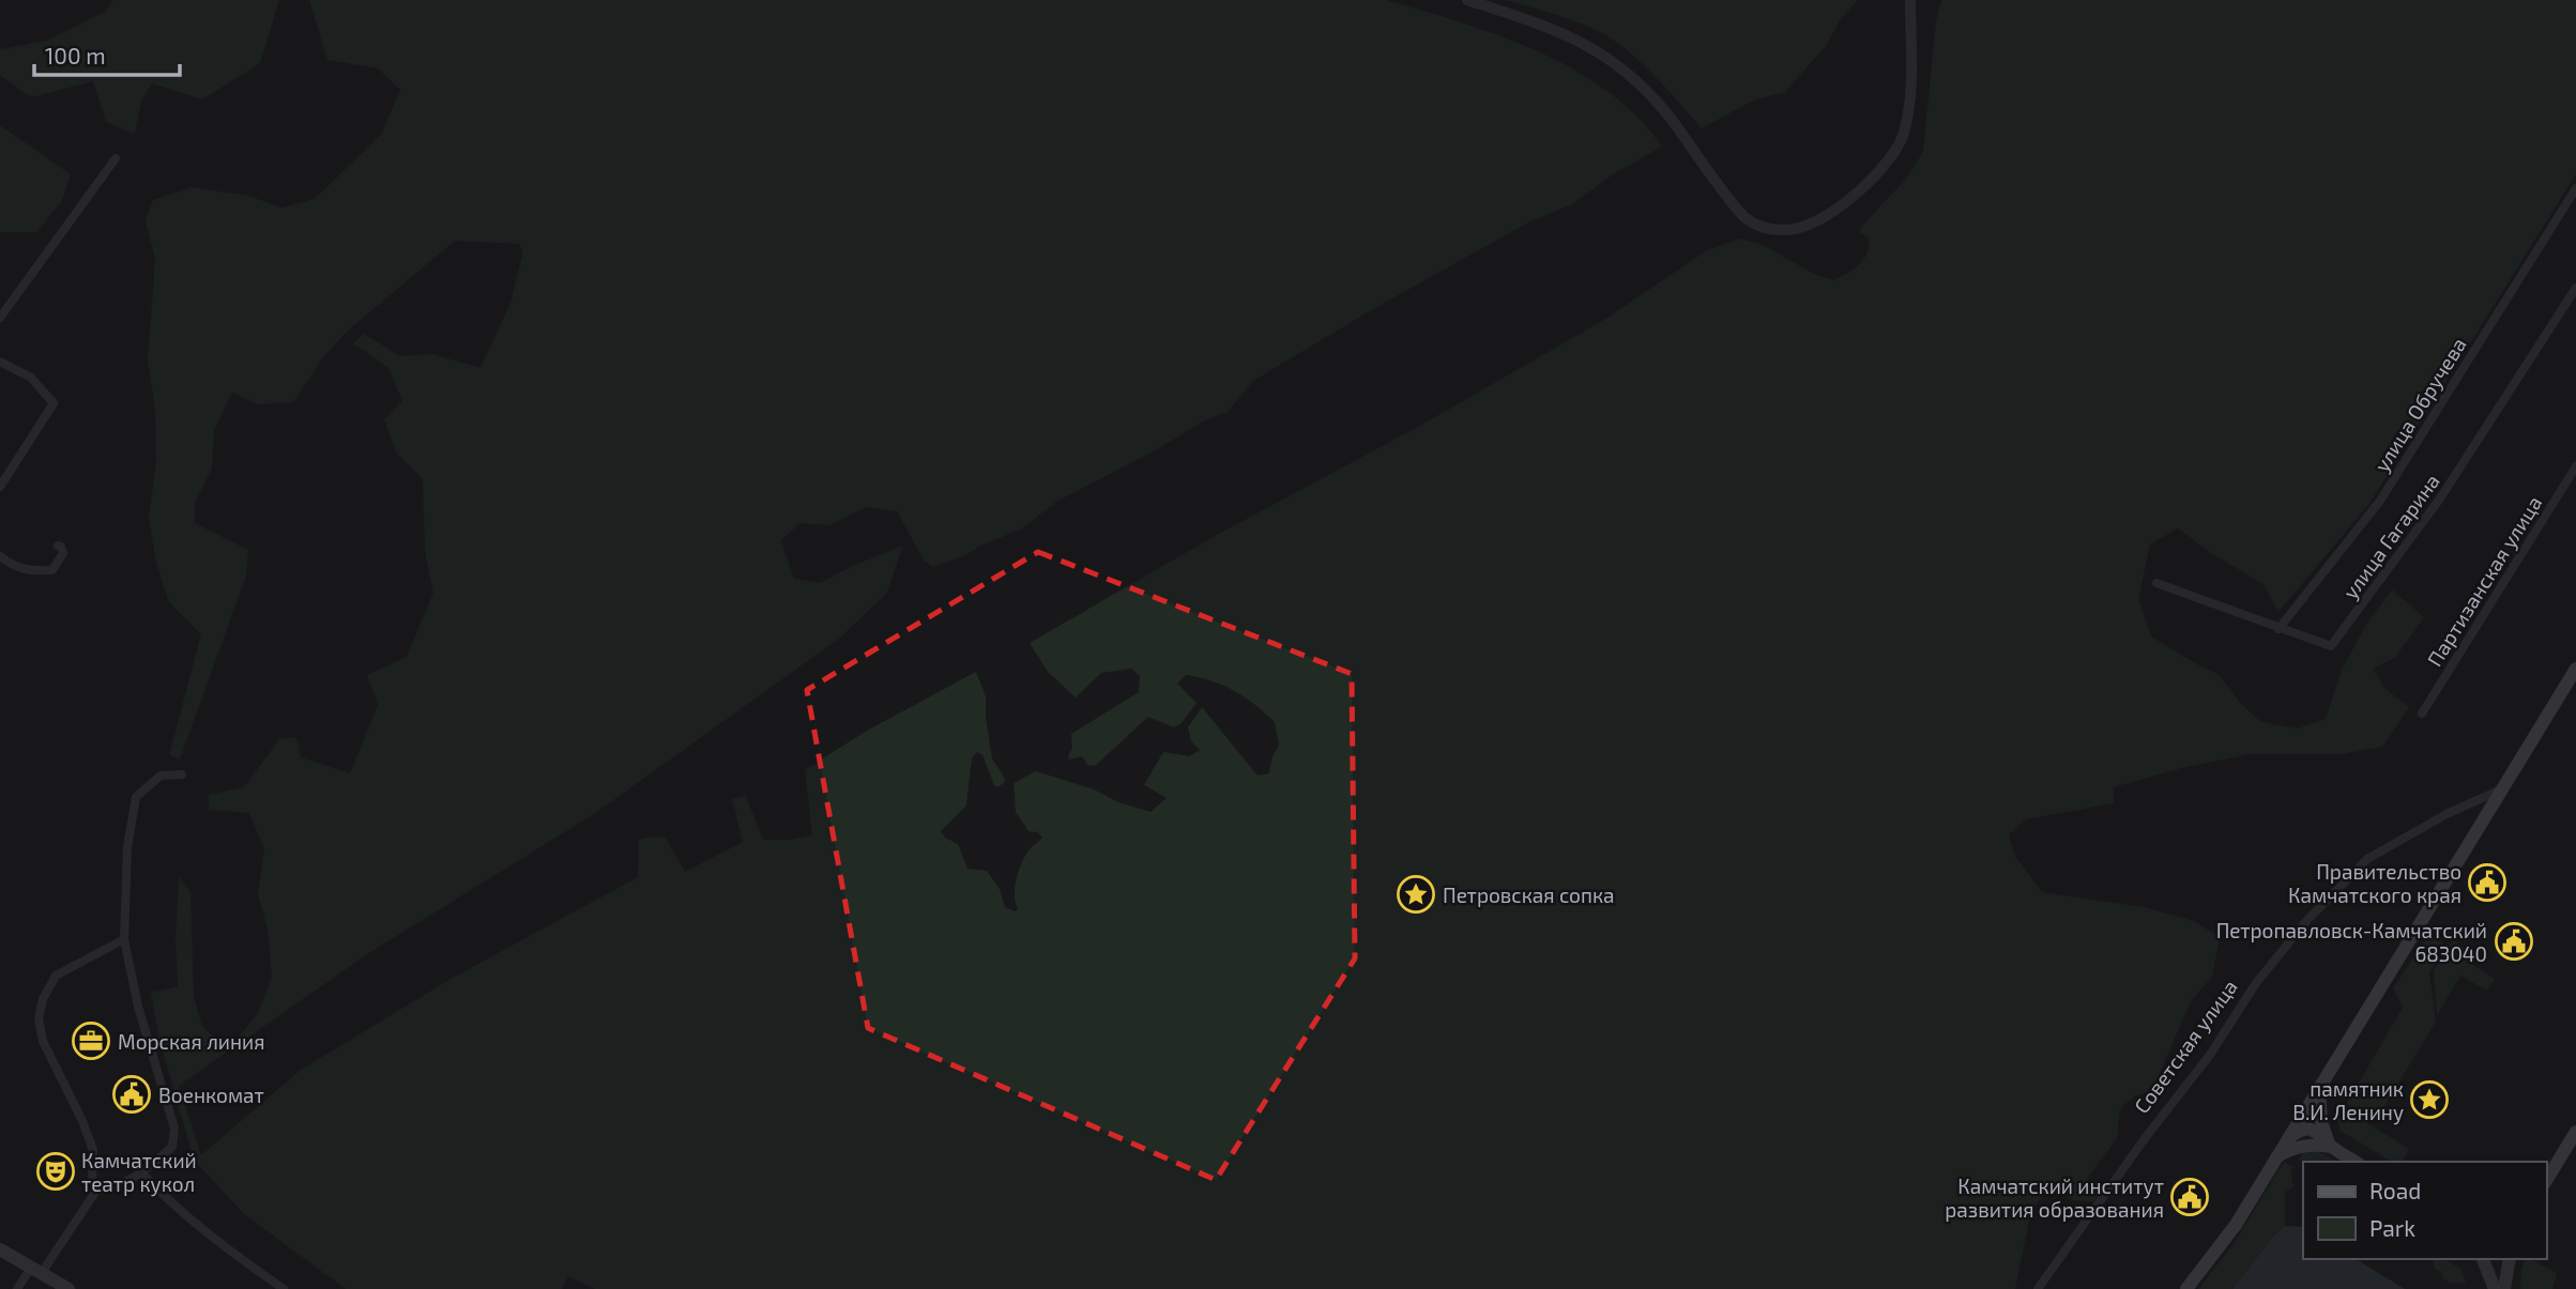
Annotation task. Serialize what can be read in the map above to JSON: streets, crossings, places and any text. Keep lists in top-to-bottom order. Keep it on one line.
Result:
{"streets":{"street":["улица Обручева","улица Гагарина","Партизанская улица","Советская улица"]},"crossings":[["улица Обручева","улица Гагарина"]],"places":{"public building":["Правительство Камчатского края","Петропавловск-Камчатский 683040","Военкомат","Камчатский институт развития образования"],"place":["Петровская сопка","памятник В.И. Ленину"],"office":["Морская линия"],"theatre":["Камчатский театр кукол"]},"legend":["Road","Park"],"scale_bar":"100 m"}
